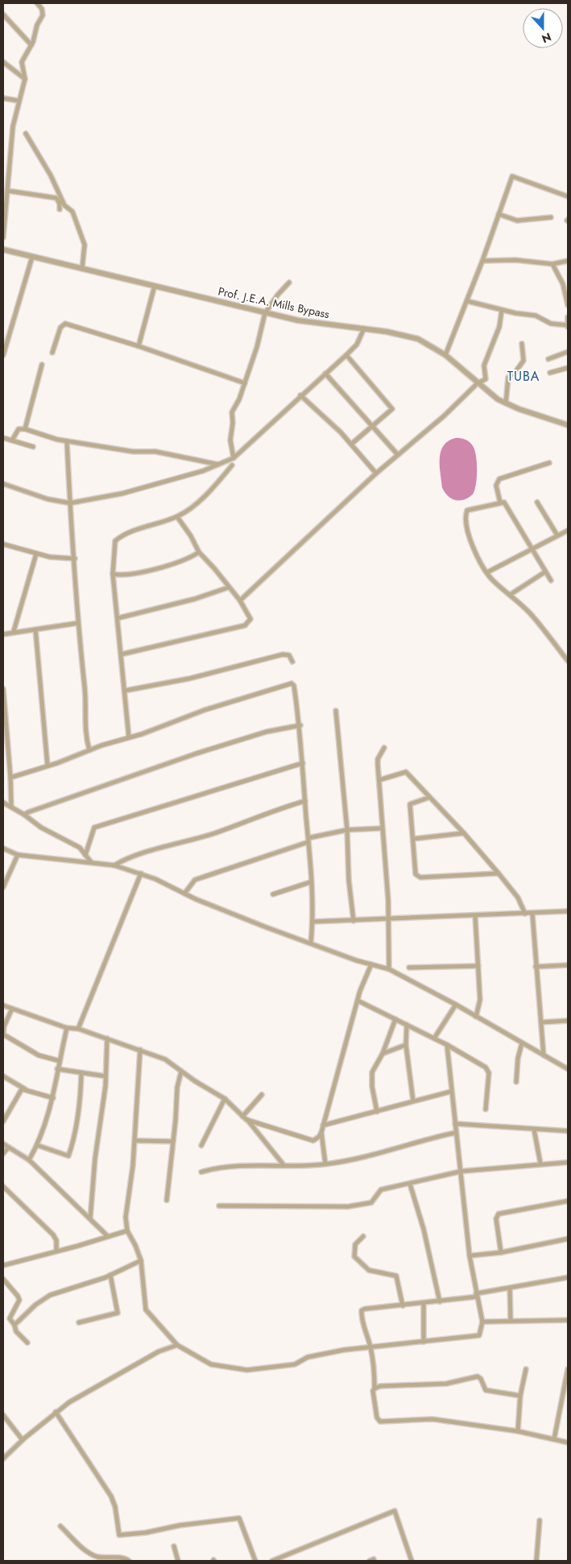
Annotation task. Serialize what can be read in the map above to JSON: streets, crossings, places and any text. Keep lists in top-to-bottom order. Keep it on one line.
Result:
{"streets":{"street":["Prof. J.E.A. Mills Bypass"]},"districts":["TUBA"],"north":"bottom"}
